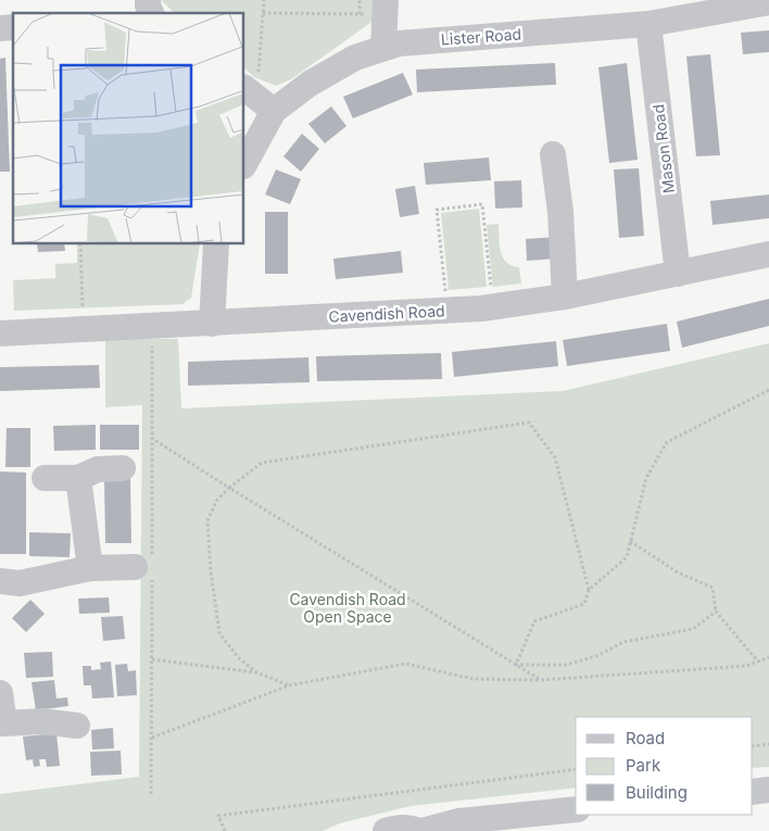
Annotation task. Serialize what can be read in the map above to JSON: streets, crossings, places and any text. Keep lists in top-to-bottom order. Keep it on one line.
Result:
{"streets":{"street":["Lister Road","Mason Road","Cavendish Road"]},"crossings":[["Lister Road","Mason Road"],["Mason Road","Cavendish Road"]],"parks":["Cavendish Road Open Space"],"legend":["Road","Park","Building"]}
